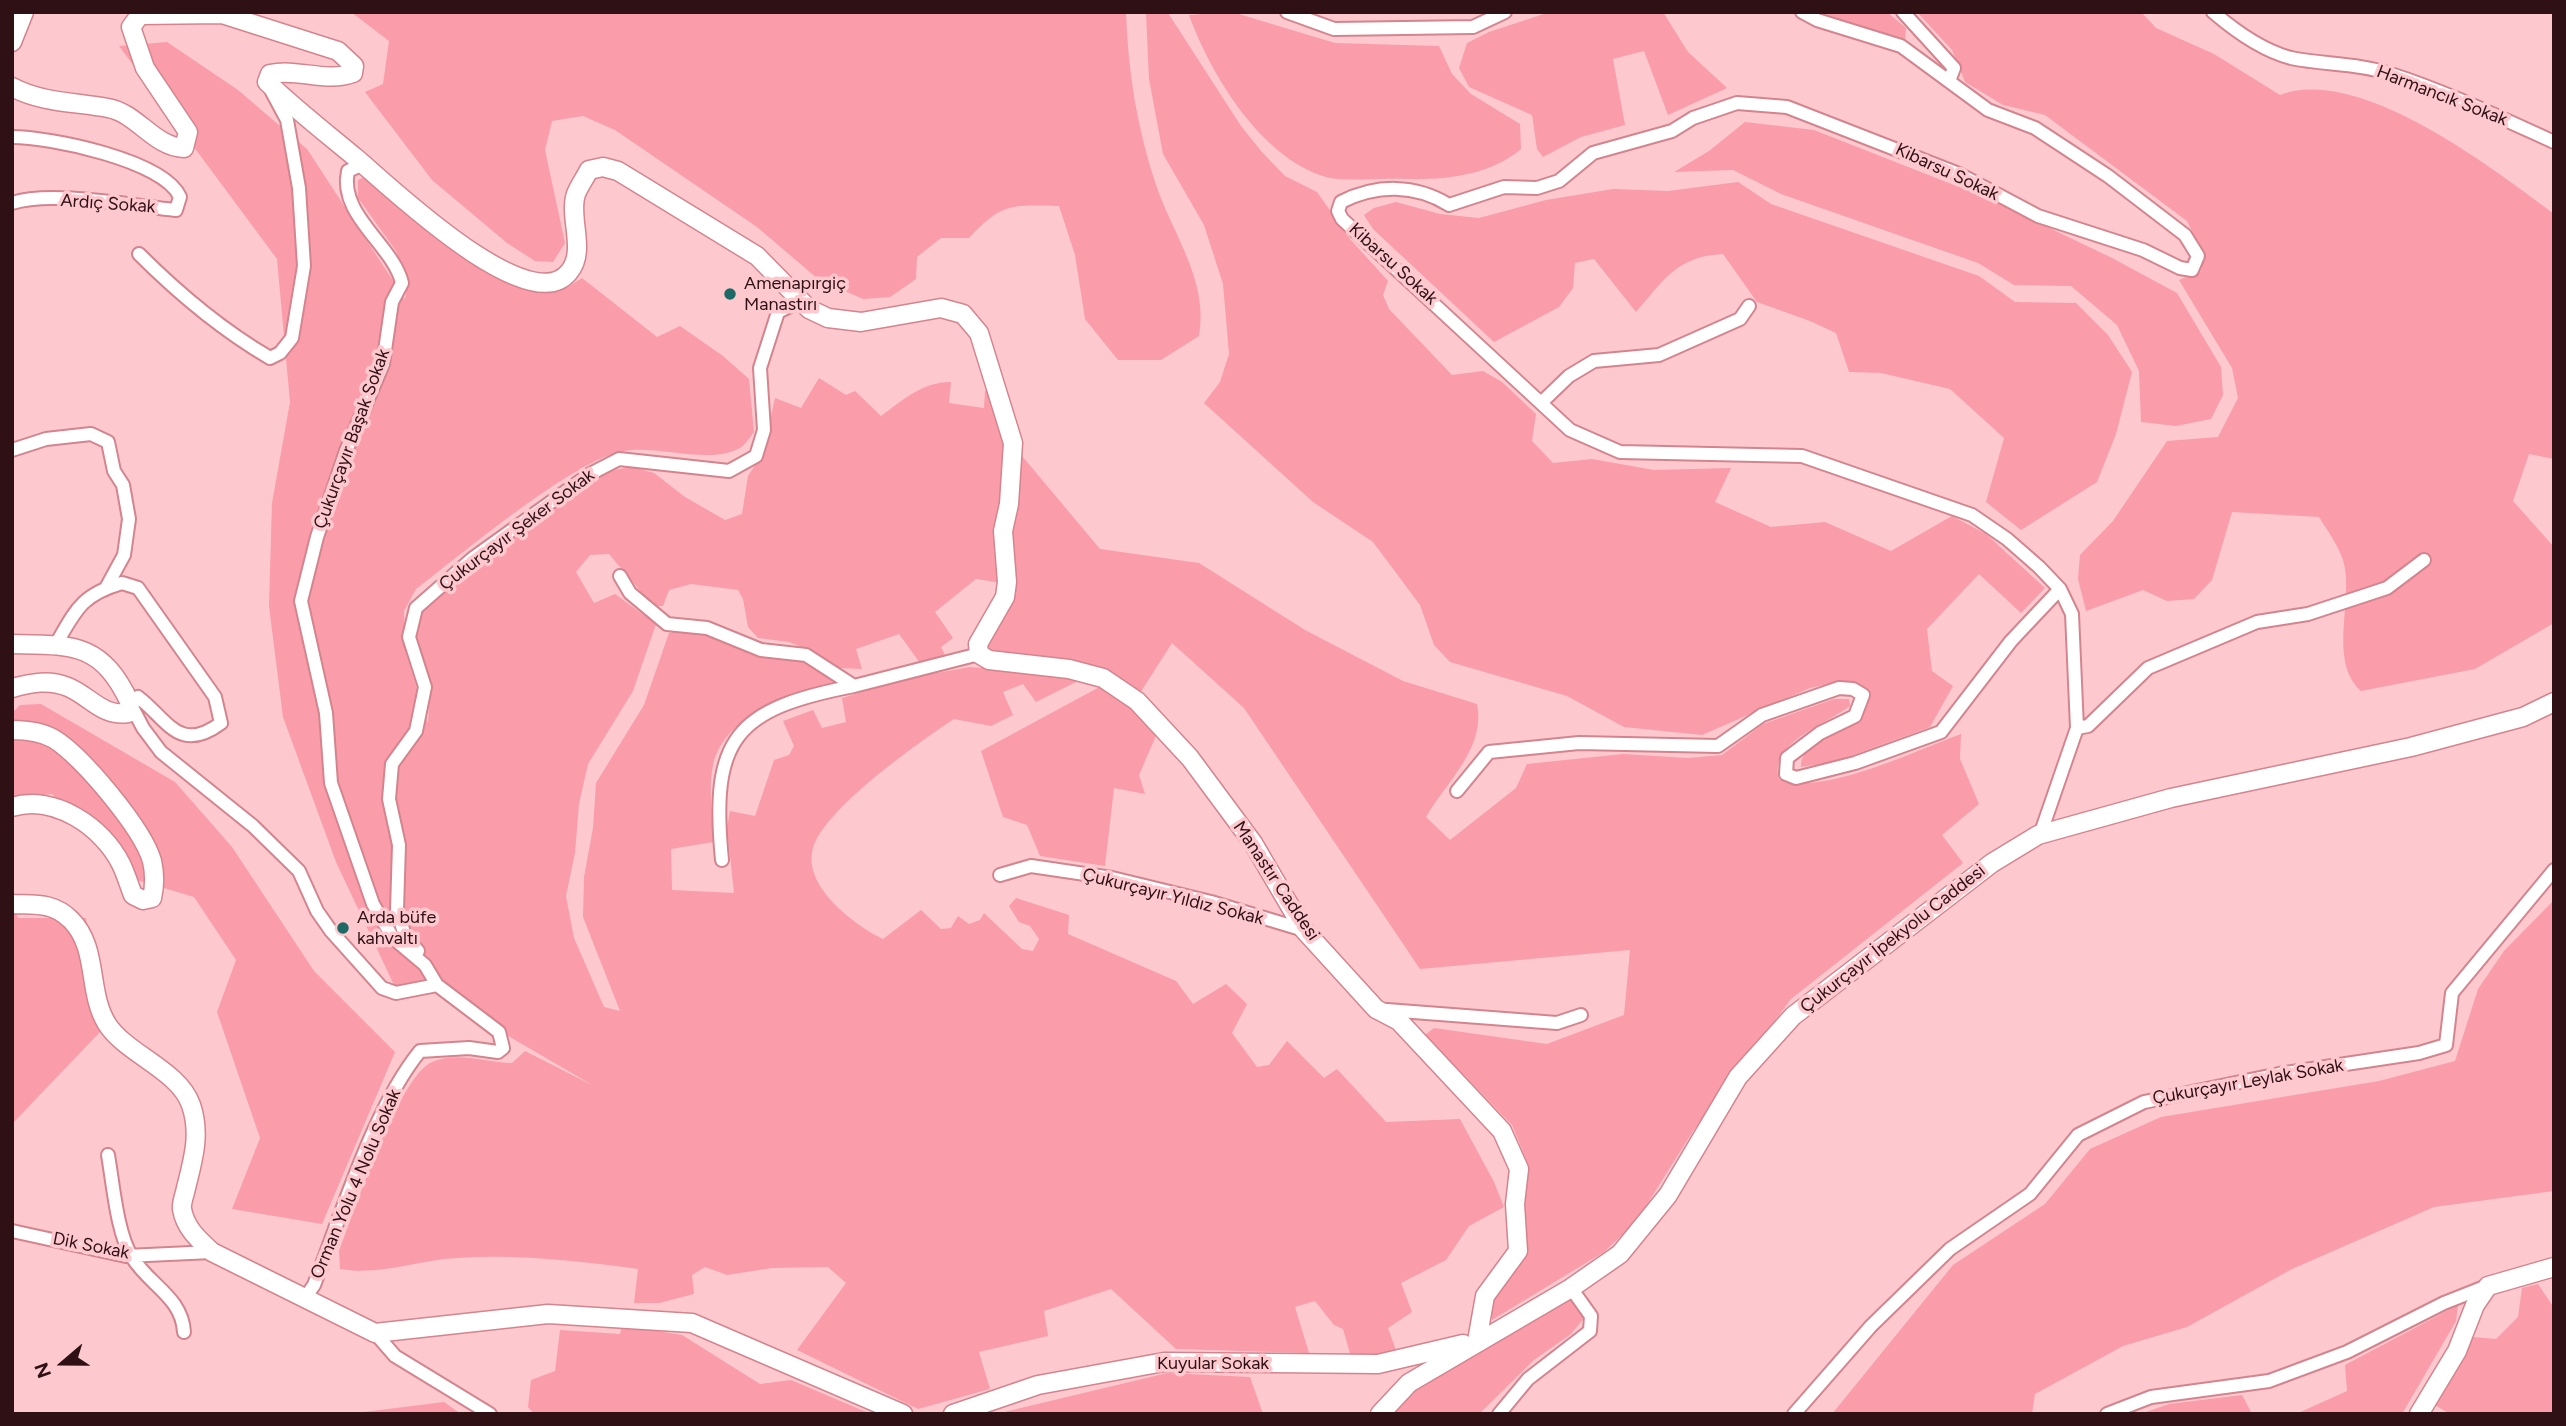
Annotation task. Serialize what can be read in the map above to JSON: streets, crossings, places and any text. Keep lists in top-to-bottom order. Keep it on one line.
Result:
{"streets":{"street":["Harmancık Sokak","Kibarsu Sokak","Ardıç Sokak","Çukurçayır Başak Sokak","Çukurçayır Şeker Sokak","Manastır Caddesi","Çukurçayır Yıldız Sokak","Çukurçayır İpekyolu Caddesi","Çukurçayır Leylak Sokak","Orman Yolu 4 Nolu Sokak","Dik Sokak","Kuyular Sokak"]},"crossings":[["Kibarsu Sokak","Çukurçayır İpekyolu Caddesi"],["Çukurçayır Başak Sokak","Çukurçayır Şeker Sokak"],["Çukurçayır Başak Sokak","Orman Yolu 4 Nolu Sokak"],["Manastır Caddesi","Çukurçayır Yıldız Sokak"],["Manastır Caddesi","Çukurçayır İpekyolu Caddesi"],["Manastır Caddesi","Kuyular Sokak"],["Çukurçayır İpekyolu Caddesi","Kuyular Sokak"]],"places":["Amenapırgiç Manastırı","Arda büfe kahvaltı"],"north":"left"}
